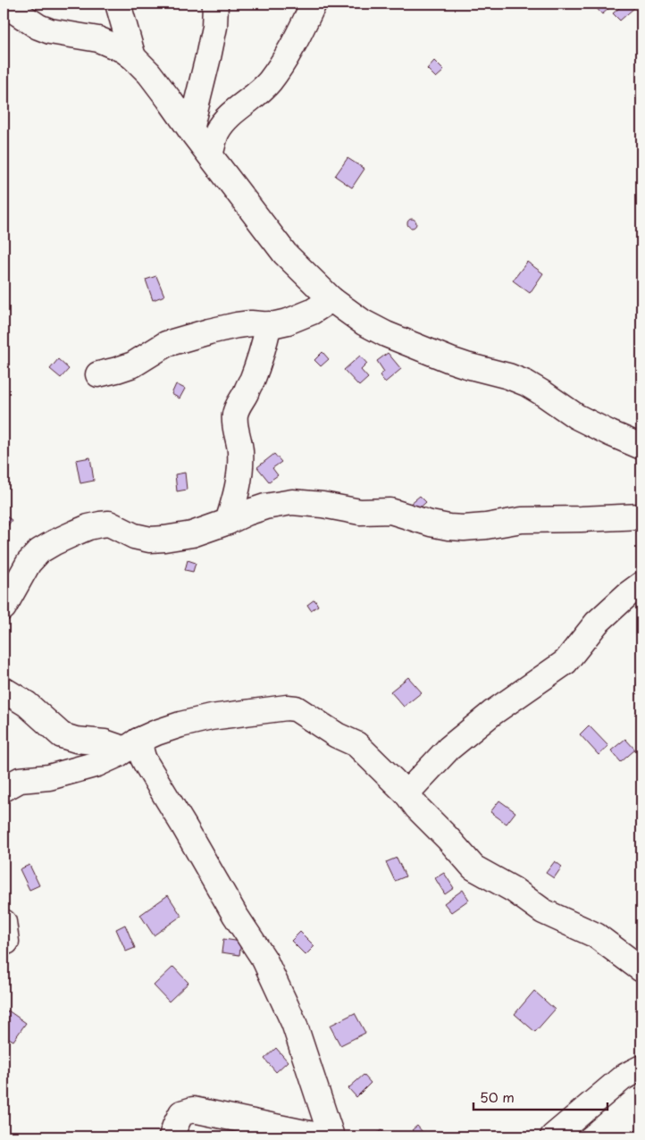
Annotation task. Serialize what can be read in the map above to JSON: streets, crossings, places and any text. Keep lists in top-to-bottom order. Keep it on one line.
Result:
{"scale_bar":"50 m"}
